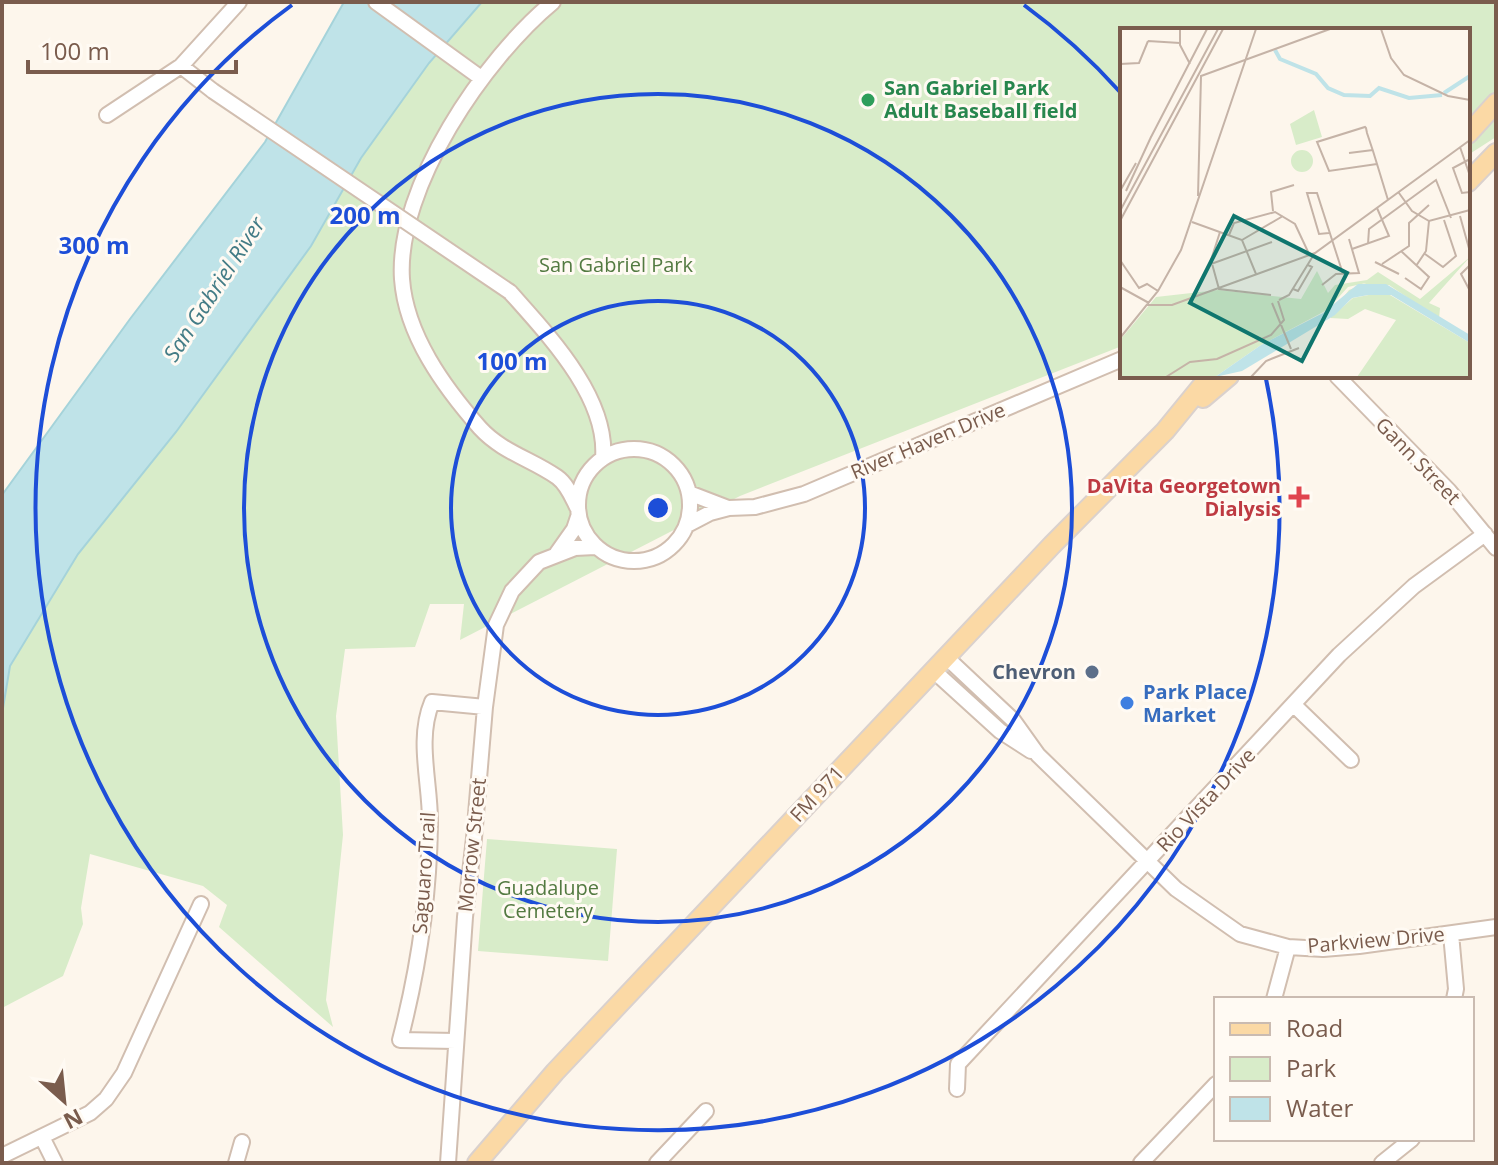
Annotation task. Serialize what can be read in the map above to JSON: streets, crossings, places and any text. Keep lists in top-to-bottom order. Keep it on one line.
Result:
{"streets":{"main road":["FM 971"],"street":["River Haven Drive","Gann Street","Rio Vista Drive","Morrow Street","Saguaro Trail","Parkview Drive"]},"crossings":[["River Haven Drive","Morrow Street"],["Gann Street","Rio Vista Drive"],["FM 971","Parkview Drive"],["Rio Vista Drive","Parkview Drive"],["Morrow Street","Saguaro Trail"]],"water":["San Gabriel River"],"parks":["San Gabriel Park","Guadalupe Cemetery"],"places":{"other":["San Gabriel Park Adult Baseball field","Chevron","Park Place Market"],"health":["DaVita Georgetown Dialysis"]},"legend":["Road","Park","Water"],"scale_bar":"100 m","north":"bottom right","rings":["200 m","300 m","100 m"]}
